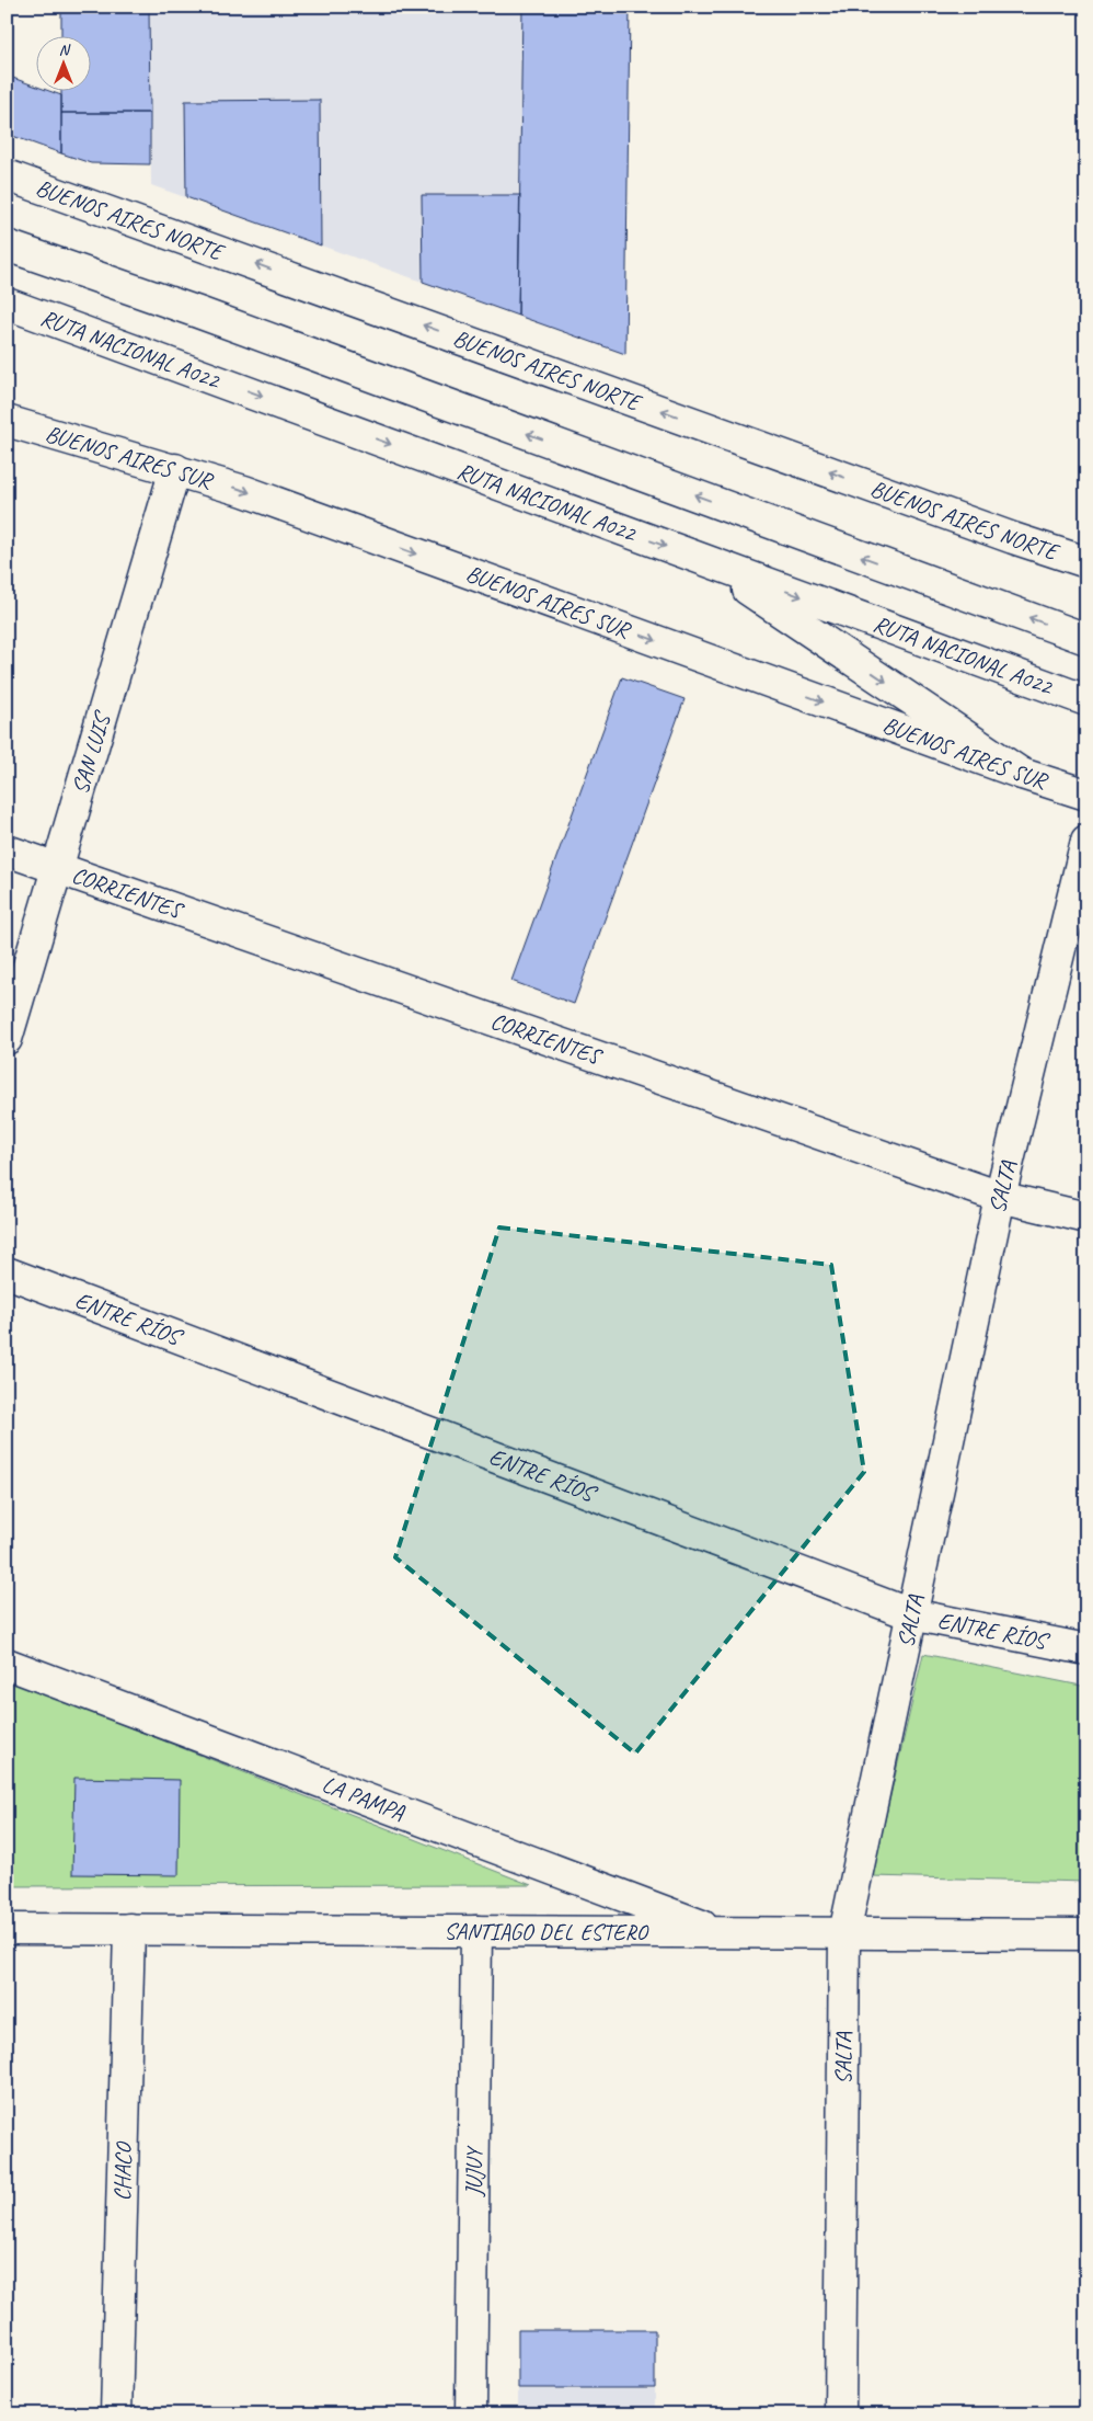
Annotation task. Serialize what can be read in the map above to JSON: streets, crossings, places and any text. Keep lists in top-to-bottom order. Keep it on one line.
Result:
{"streets":{"main road":["BUENOS AIRES NORTE","RUTA NACIONAL A022","BUENOS AIRES SUR","SAN LUIS","CORRIENTES","SALTA","ENTRE RÍOS","LA PAMPA","SANTIAGO DEL ESTERO","CHACO","JUJUY"]},"crossings":[["BUENOS AIRES SUR","SAN LUIS"],["SAN LUIS","CORRIENTES"],["CORRIENTES","SALTA"],["SALTA","ENTRE RÍOS"],["SALTA","SANTIAGO DEL ESTERO"],["LA PAMPA","SANTIAGO DEL ESTERO"],["SANTIAGO DEL ESTERO","CHACO"],["SANTIAGO DEL ESTERO","JUJUY"]],"north":"top"}
